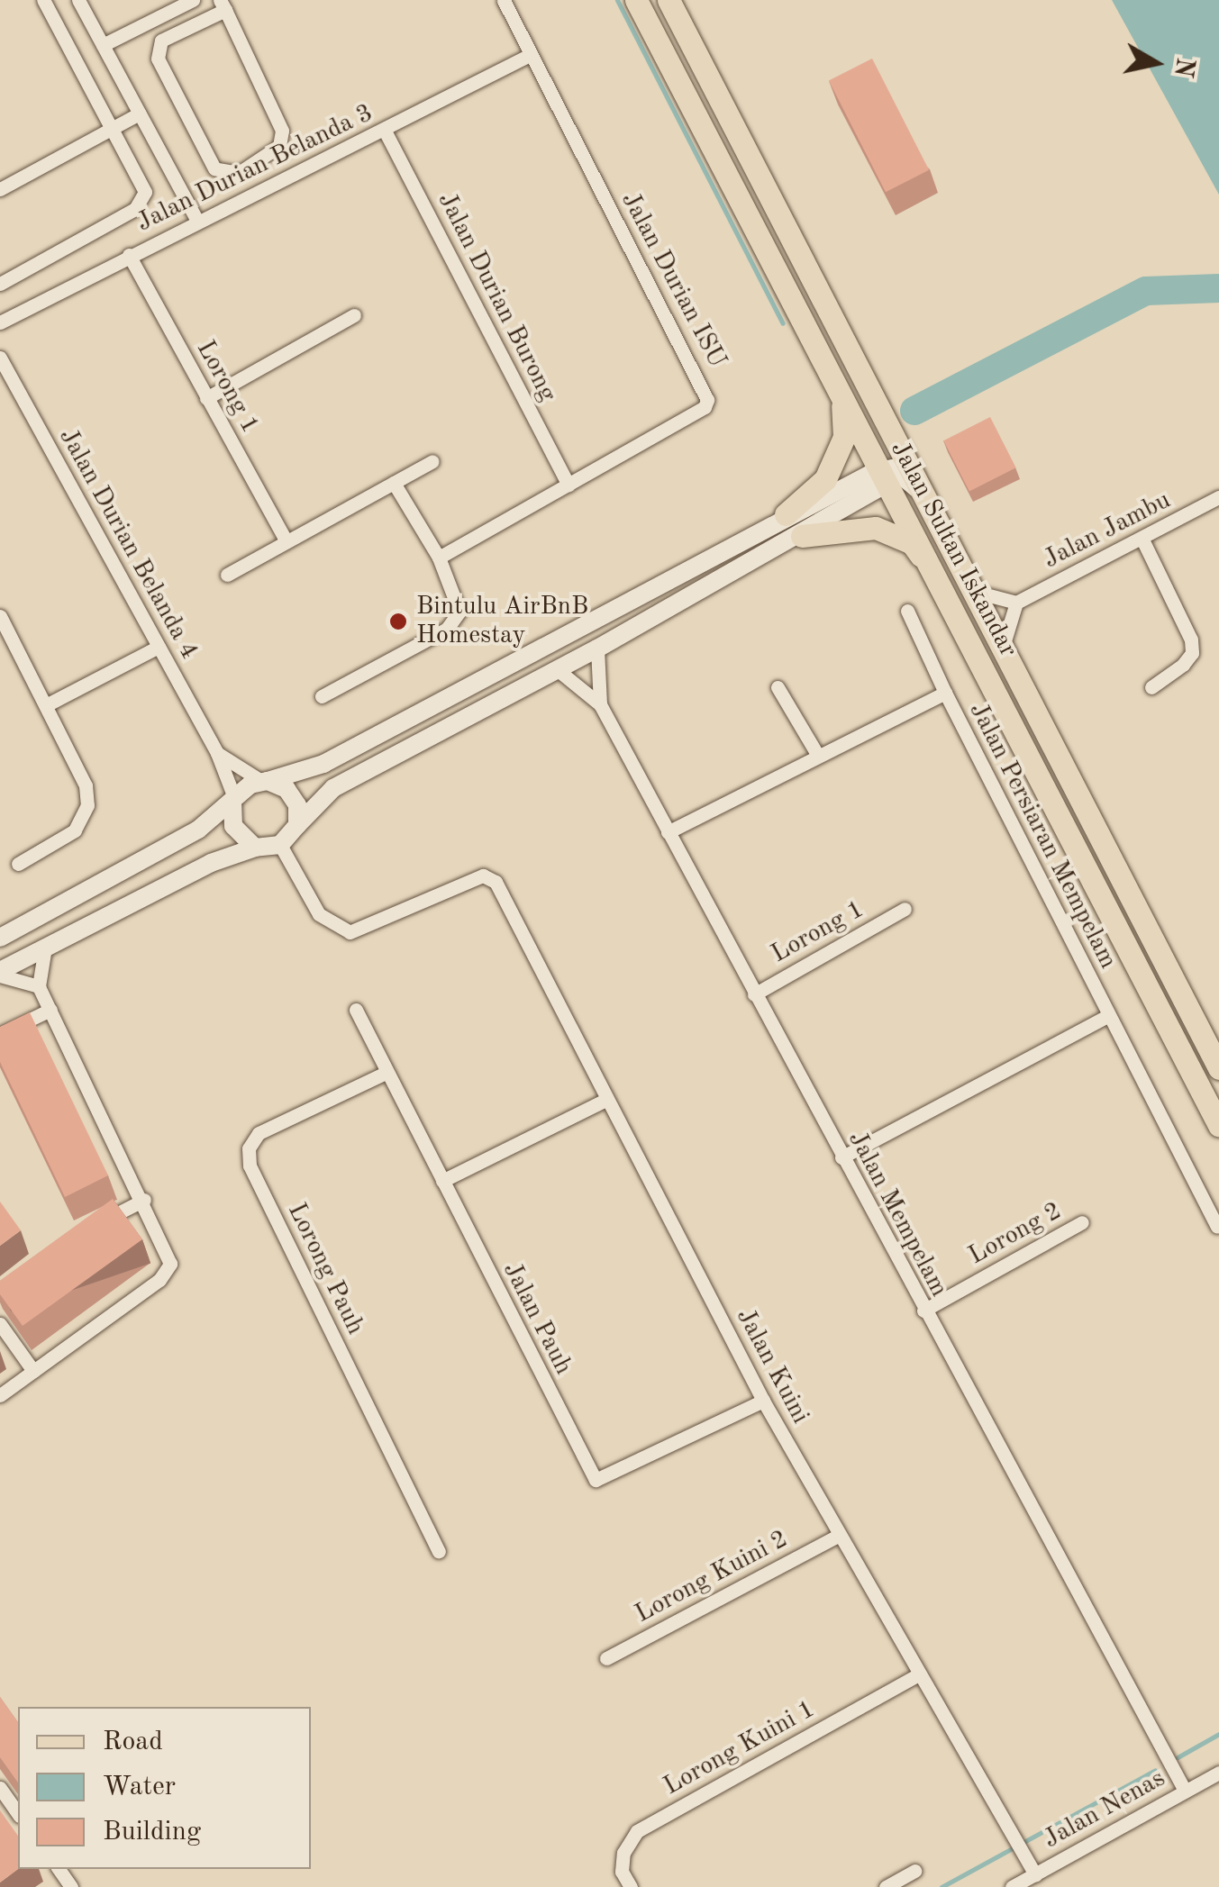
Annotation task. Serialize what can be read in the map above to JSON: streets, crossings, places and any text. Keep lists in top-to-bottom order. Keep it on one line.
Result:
{"streets":{"main road":["Jalan Sultan Iskandar"],"street":["Jalan Durian Belanda 3","Jalan Durian ISU","Jalan Durian Burong","Lorong 1","Jalan Jambu","Jalan Durian Belanda 4","Jalan Persiaran Mempelam","Jalan Mempelam","Lorong 2","Lorong Pauh","Jalan Pauh","Jalan Kuini","Lorong Kuini 2","Lorong Kuini 1","Jalan Nenas"]},"crossings":[["Jalan Durian Belanda 3","Jalan Durian ISU"],["Jalan Durian Belanda 3","Jalan Durian Burong"],["Jalan Durian Belanda 3","Lorong 1"],["Jalan Durian ISU","Jalan Durian Burong"],["Lorong 1","Jalan Mempelam"],["Jalan Durian Belanda 4","Jalan Kuini"],["Jalan Persiaran Mempelam","Jalan Mempelam"],["Jalan Mempelam","Lorong 2"],["Jalan Mempelam","Jalan Nenas"],["Lorong Pauh","Jalan Pauh"],["Jalan Pauh","Jalan Kuini"],["Jalan Kuini","Lorong Kuini 2"],["Jalan Kuini","Lorong Kuini 1"],["Jalan Kuini","Jalan Nenas"]],"places":["Bintulu AirBnB Homestay"],"legend":["Road","Water","Building"],"north":"right"}
